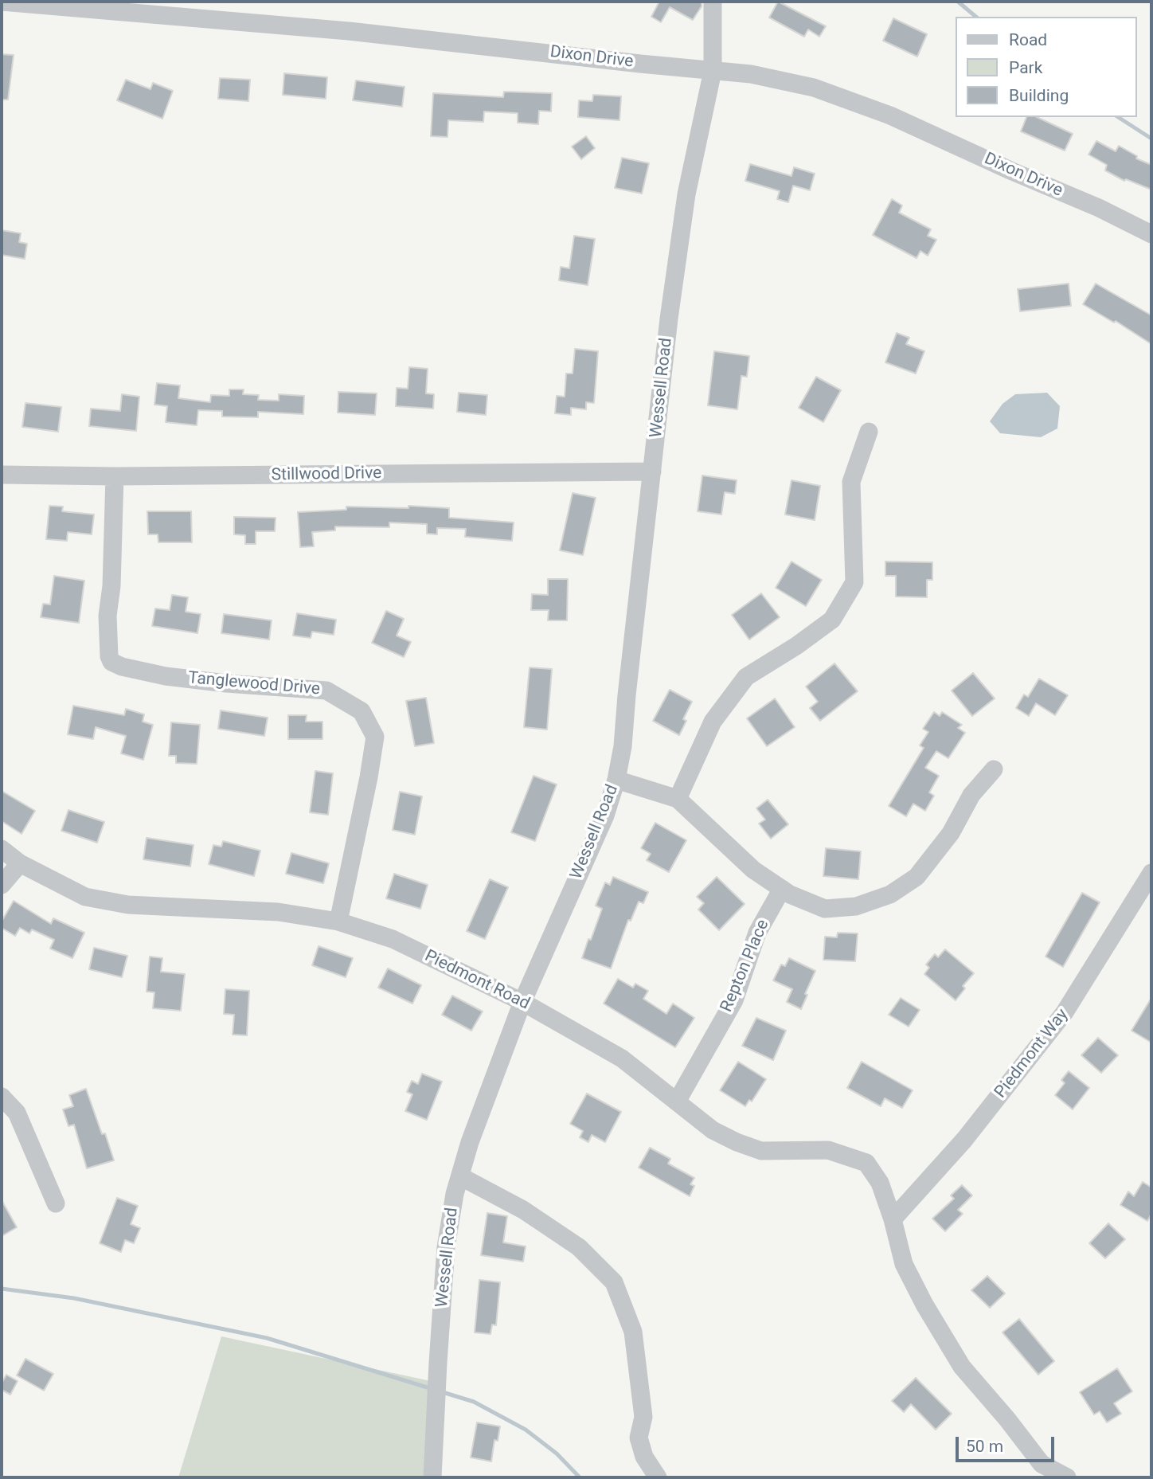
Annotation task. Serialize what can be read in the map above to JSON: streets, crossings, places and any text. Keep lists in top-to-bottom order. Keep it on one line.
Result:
{"streets":{"street":["Dixon Drive","Wessell Road","Stillwood Drive","Tanglewood Drive","Repton Place","Piedmont Road","Piedmont Way"]},"crossings":[["Dixon Drive","Wessell Road"],["Wessell Road","Stillwood Drive"],["Wessell Road","Piedmont Road"],["Stillwood Drive","Tanglewood Drive"],["Tanglewood Drive","Piedmont Road"],["Repton Place","Piedmont Road"],["Piedmont Road","Piedmont Way"]],"legend":["Road","Park","Building"],"scale_bar":"50 m"}
